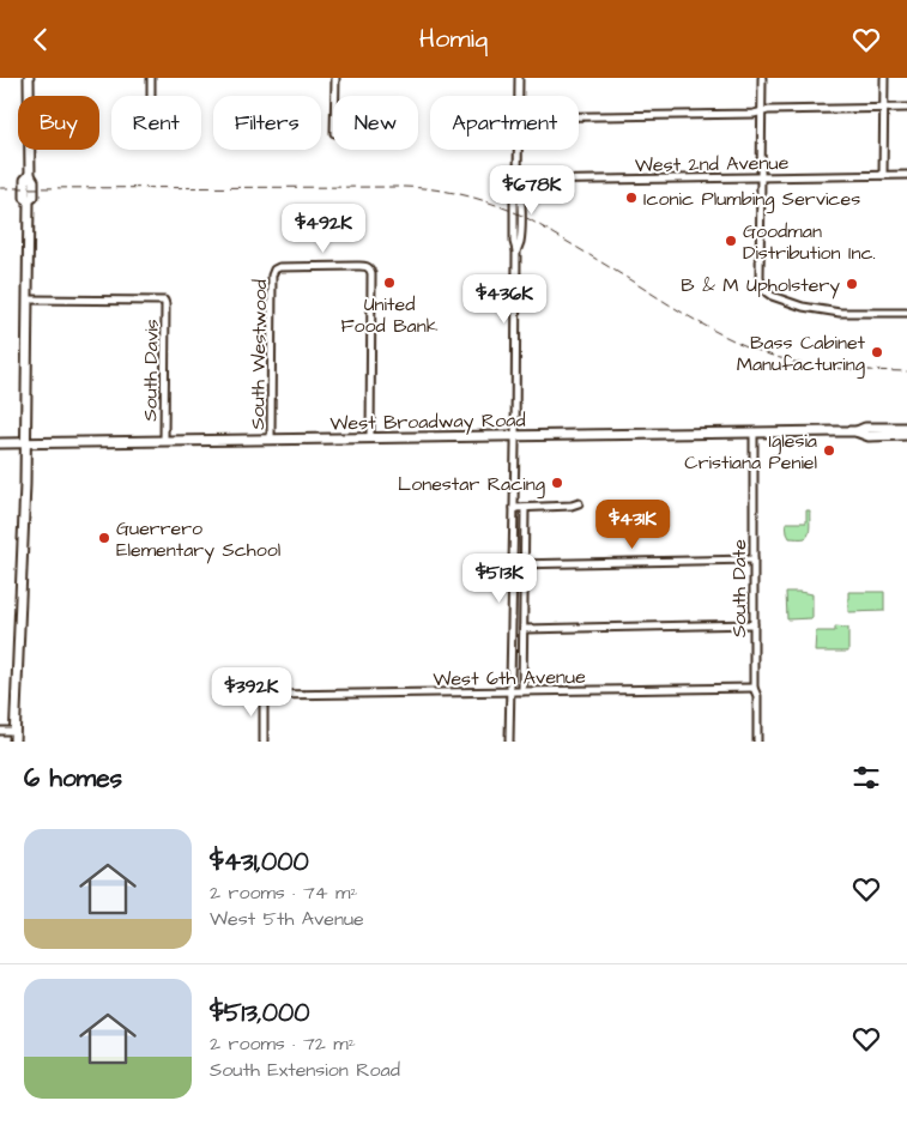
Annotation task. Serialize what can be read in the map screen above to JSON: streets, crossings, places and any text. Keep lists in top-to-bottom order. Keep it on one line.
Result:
{"streets":{"main road":["West Broadway Road"],"street":["West 2nd Avenue","South Westwood","South Davis","South Date","West 6th Avenue"]},"crossings":[["South Westwood","West Broadway Road"],["South Davis","West Broadway Road"],["West Broadway Road","South Date"],["South Date","West 6th Avenue"]],"places":["Iconic Plumbing Services","Goodman Distribution Inc.","United Food Bank","B & M Upholstery","Bass Cabinet Manufacturing","Iglesia Cristiana Peniel","Lonestar Racing","Guerrero Elementary School"],"page":{"header":"Homiq","chip":["Buy","Rent","Filters","New","Apartment"],"price":["$678K","$492K","$436K","$431K","$513K","$392K"],"heading":"6 homes","list":[{"name":"$431,000","note":"2 rooms · 74 m² · West 5th Avenue"},{"name":"$513,000","note":"2 rooms · 72 m² · South Extension Road"}]}}
